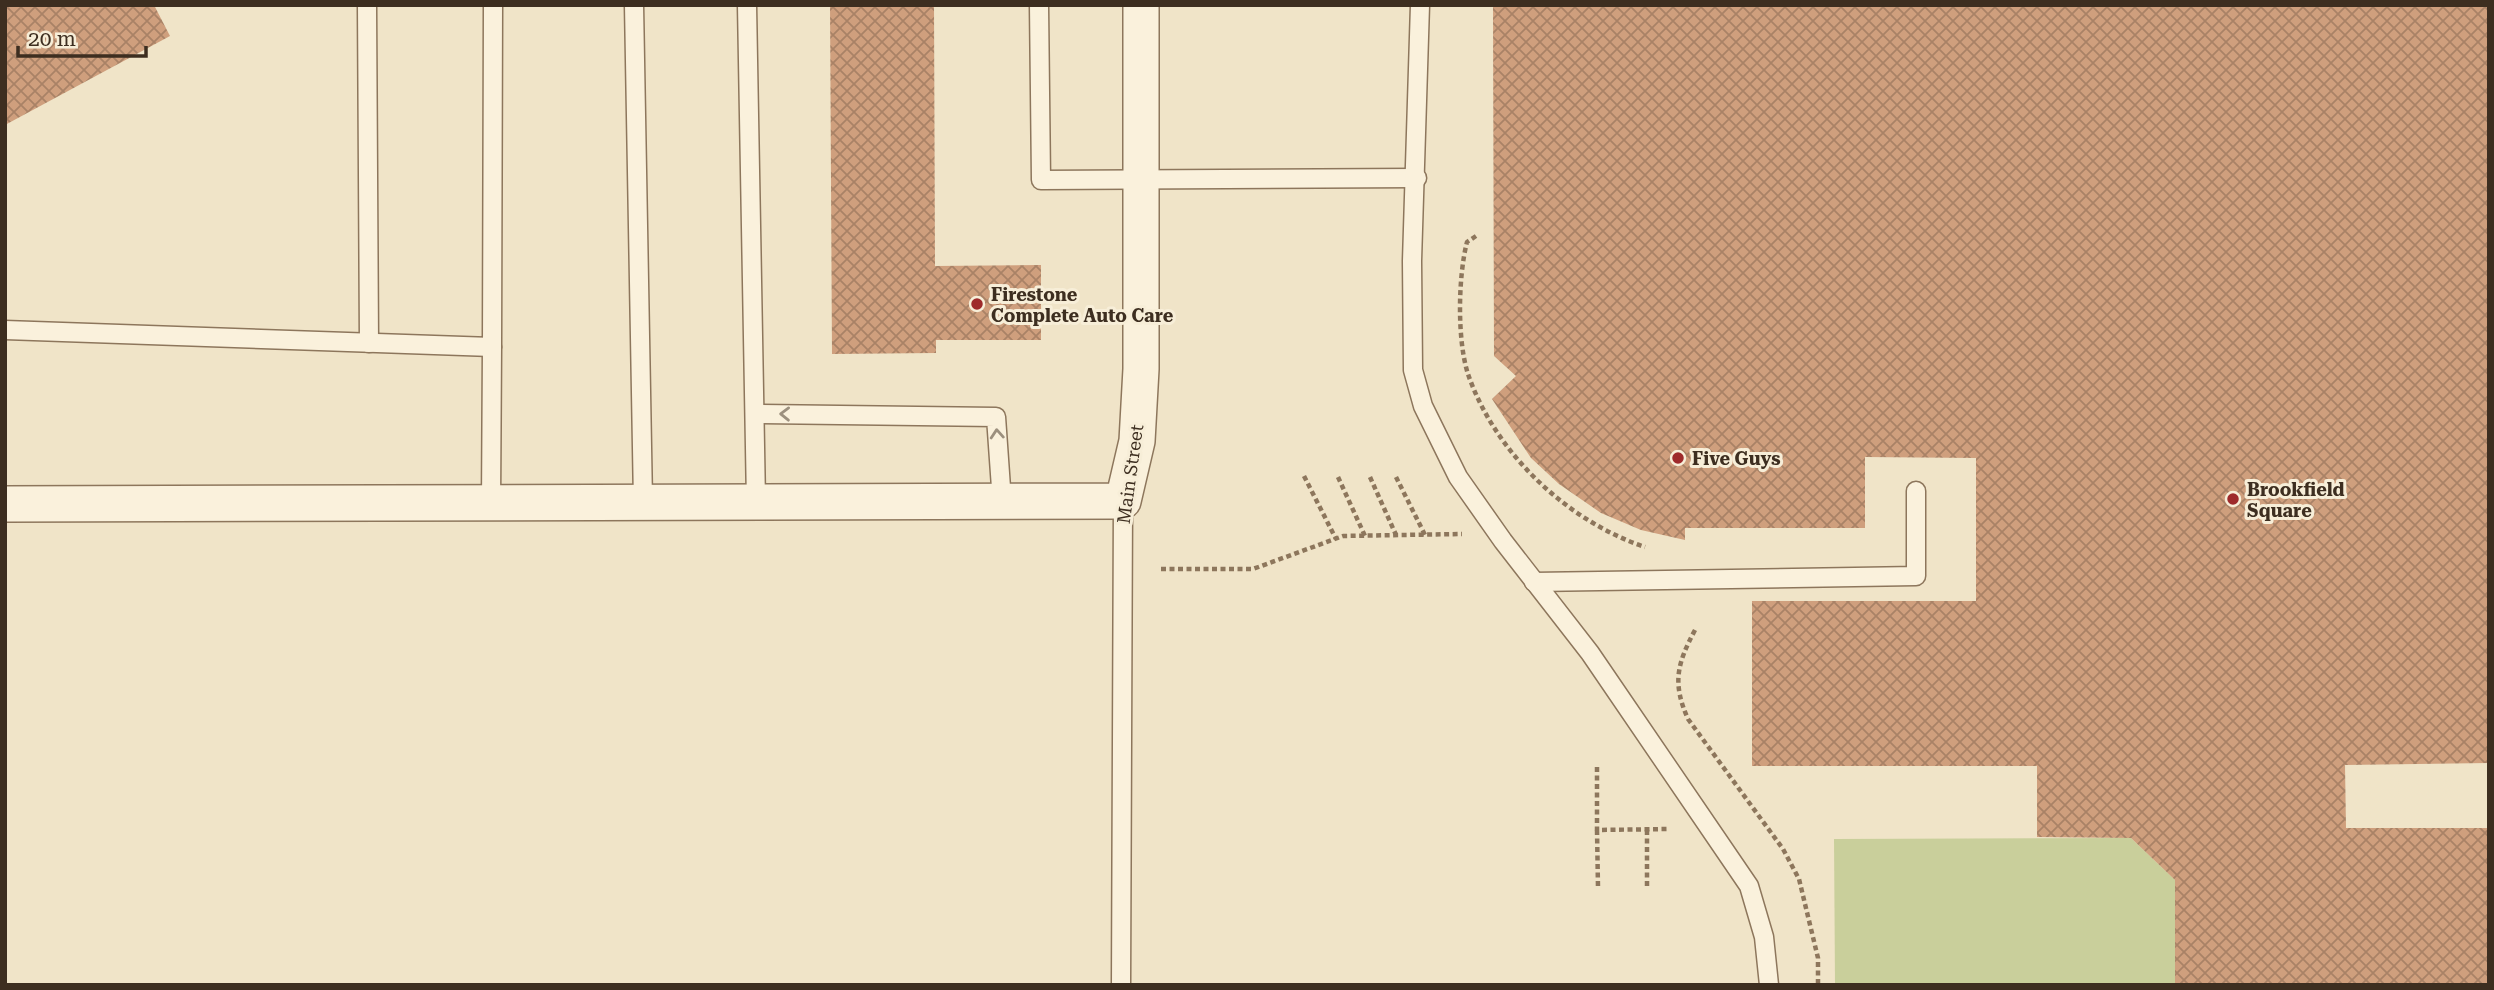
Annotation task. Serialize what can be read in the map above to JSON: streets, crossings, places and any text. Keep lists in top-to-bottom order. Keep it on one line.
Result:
{"streets":{"street":["Main Street"]},"places":["Firestone Complete Auto Care","Five Guys","Brookfield Square"],"scale_bar":"20 m"}
